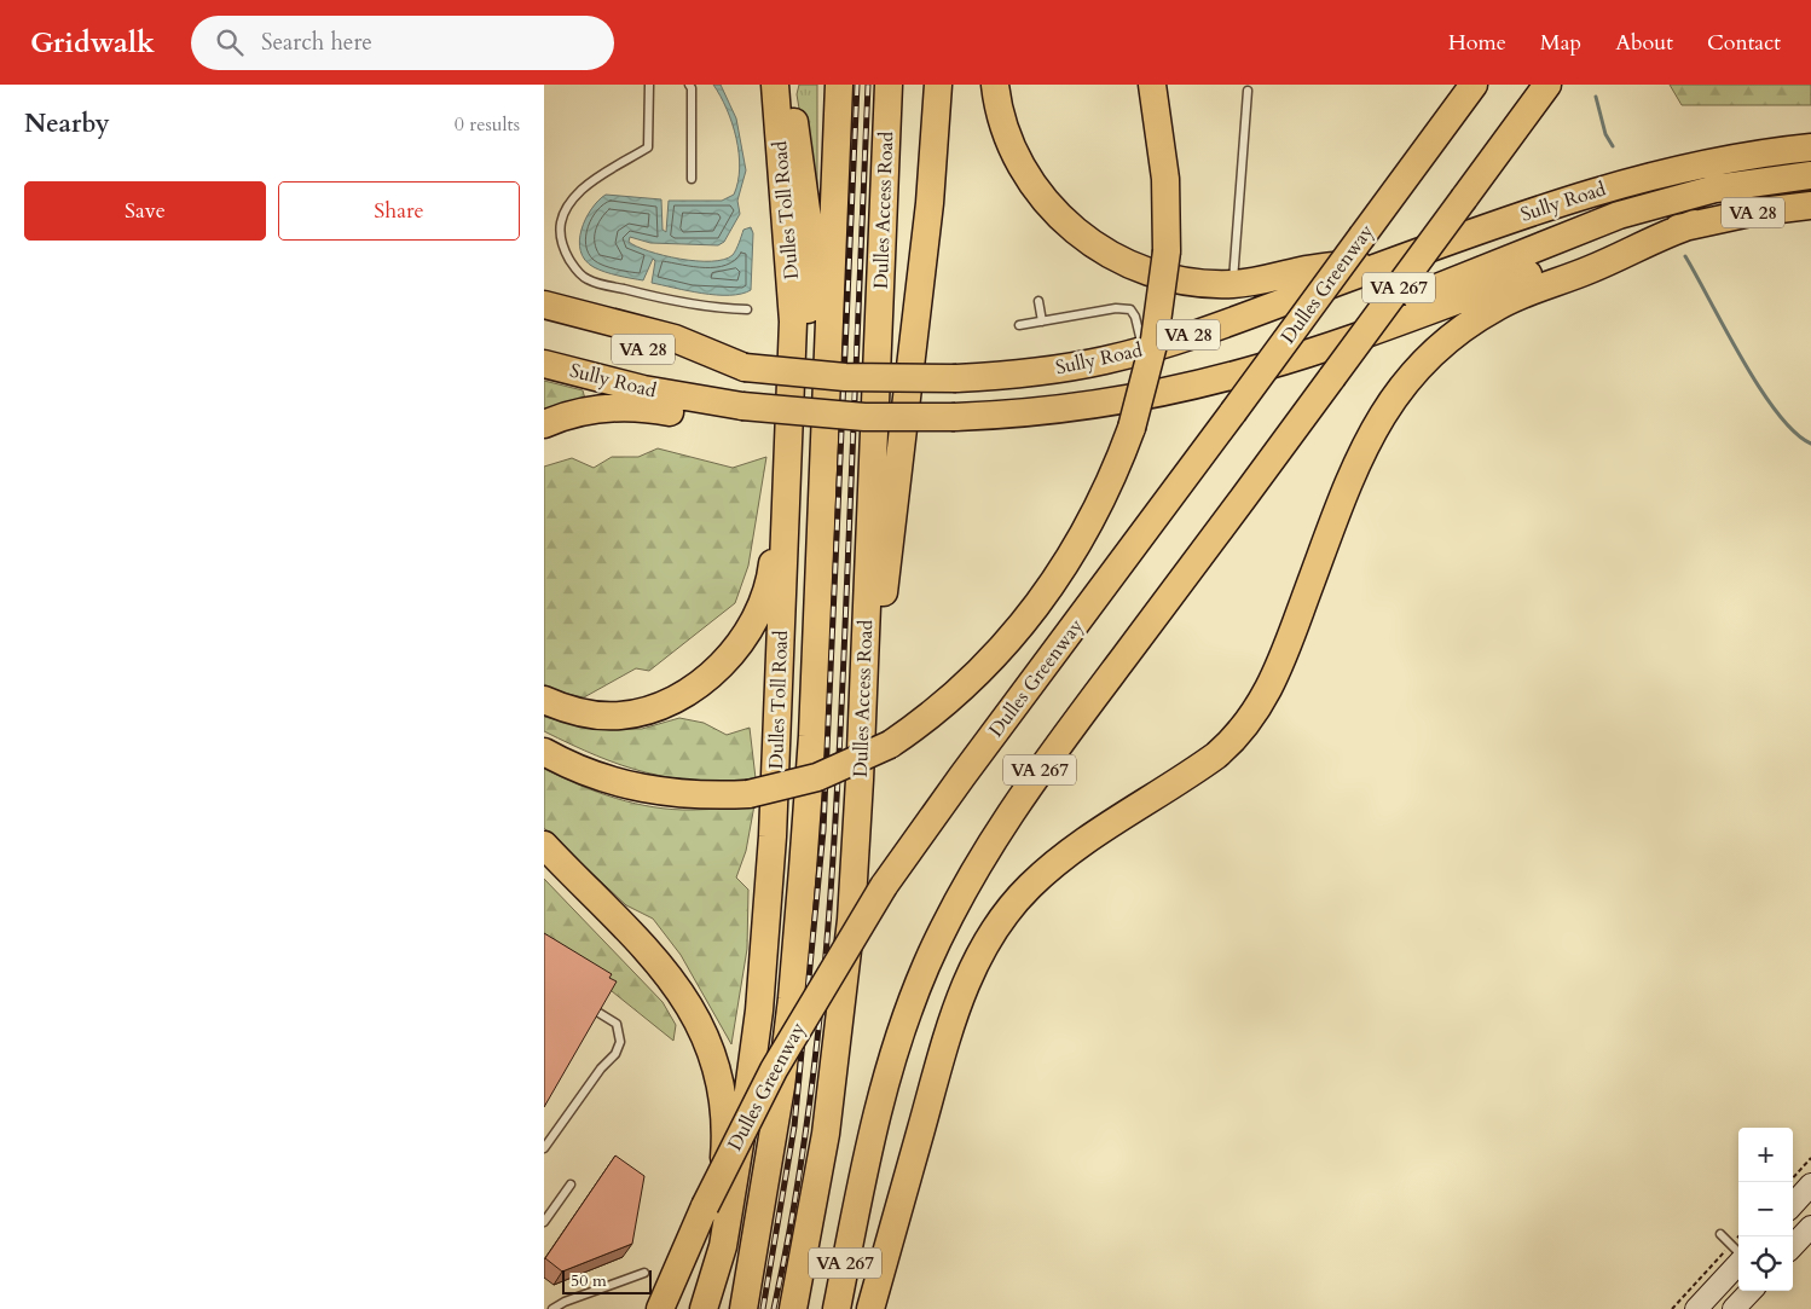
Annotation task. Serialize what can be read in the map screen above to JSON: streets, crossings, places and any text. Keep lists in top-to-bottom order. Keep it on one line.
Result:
{"streets":{"highway":["Sully Road","Dulles Toll Road","Dulles Access Road","VA 28","Dulles Greenway","VA 267"]},"crossings":[["Sully Road","VA 28"]],"scale_bar":"50 m","page":{"header":"Gridwalk","search":"Search here","nav":["Home","Map","About","Contact"],"heading":["Nearby","0 results"],"buttons":["Save","Share"],"map_buttons":["+","−"],"scale":"50 m"}}
